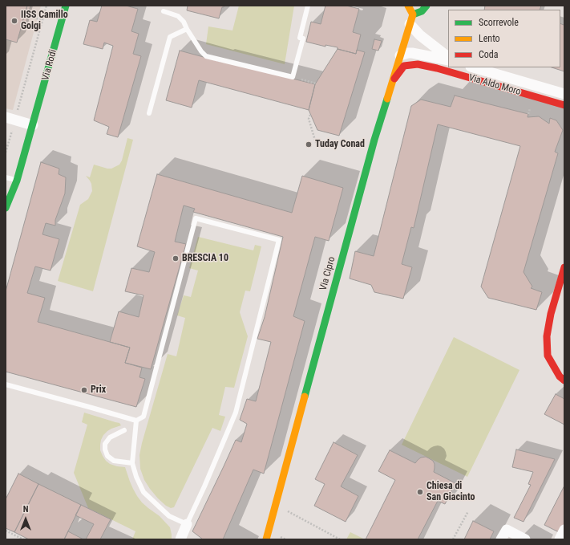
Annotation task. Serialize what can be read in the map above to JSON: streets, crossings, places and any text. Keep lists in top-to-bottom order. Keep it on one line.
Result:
{"streets":{"street":["Via Rodi","Via Aldo Moro","Via Cipro"]},"crossings":[["Via Aldo Moro","Via Cipro"]],"places":["IISS Camillo Golgi","Tuday Conad","BRESCIA 10","Prix","Chiesa di San Giacinto"],"legend":["Scorrevole","Lento","Coda"],"north":"top"}
